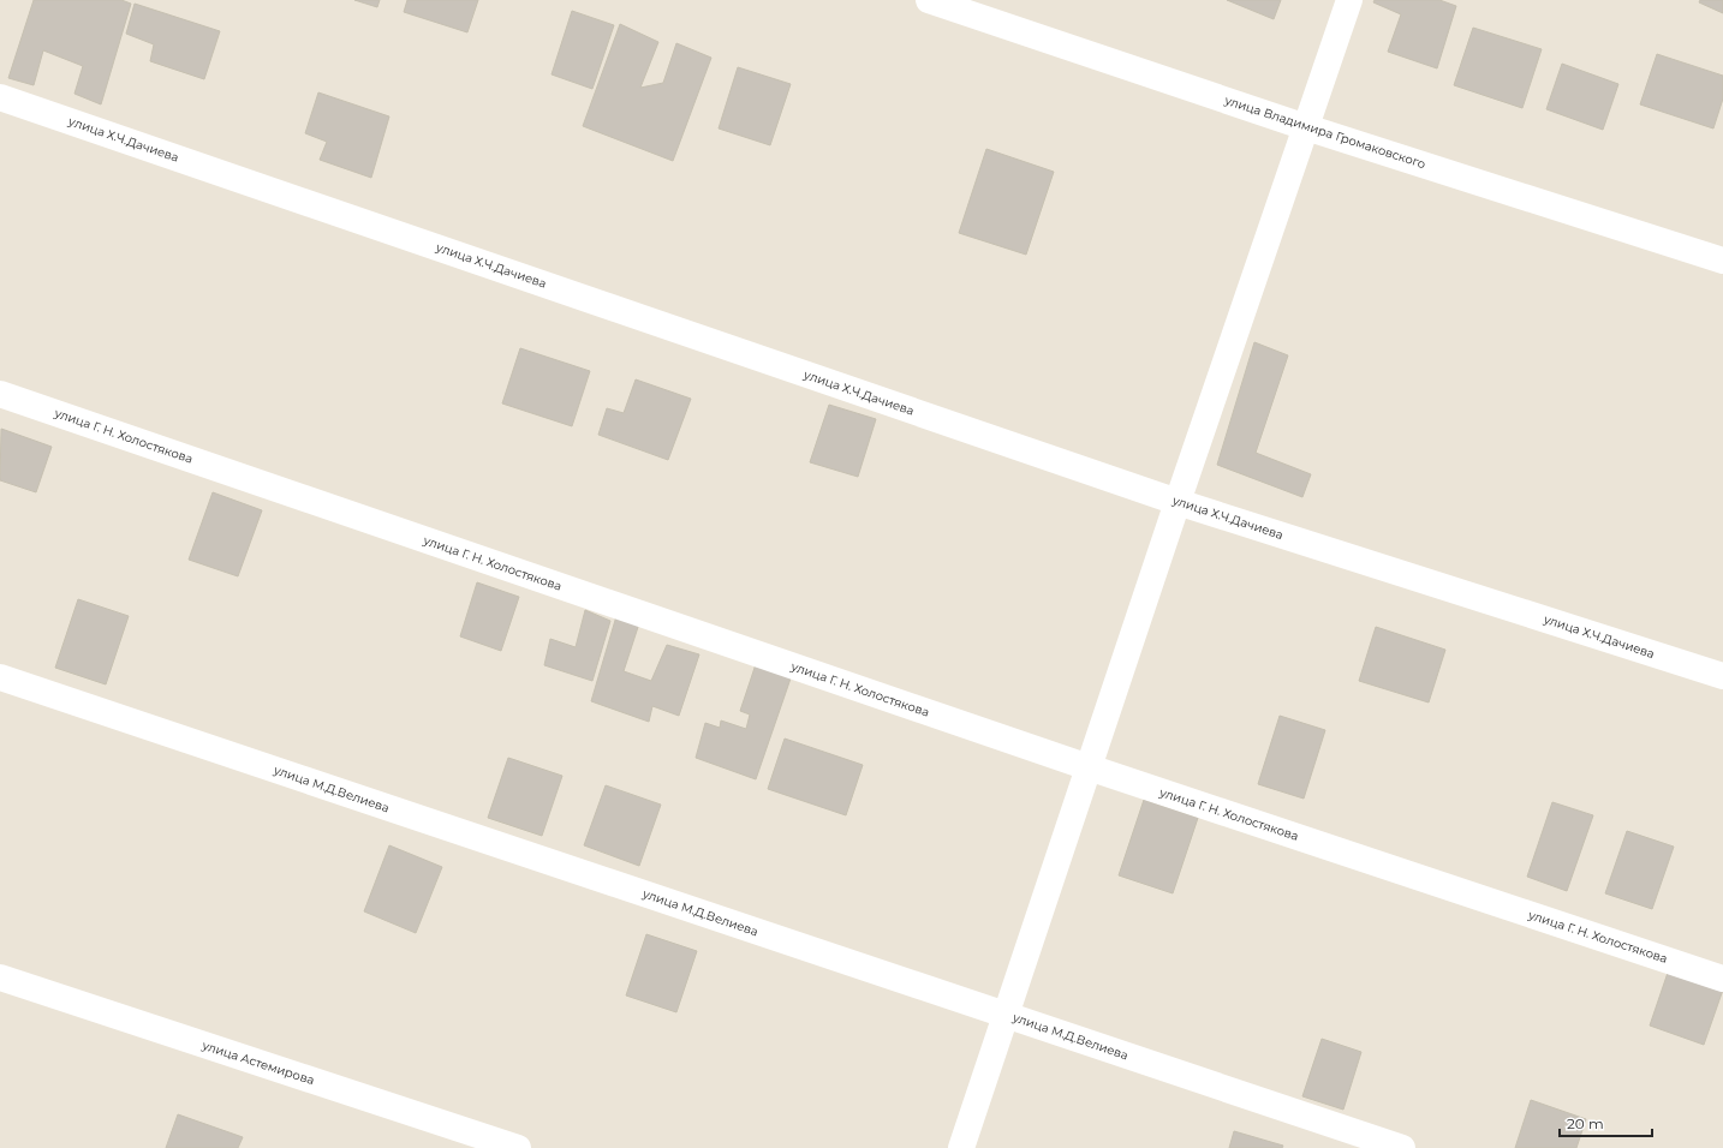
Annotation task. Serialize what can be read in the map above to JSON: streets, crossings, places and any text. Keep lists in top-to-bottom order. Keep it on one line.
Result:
{"streets":{"street":["улица Владимира Громаковского","улица Х.Ч.Дачиева","улица Г. Н. Холостякова","улица М.Д.Велиева","улица Астемирова"]},"scale_bar":"20 m"}
